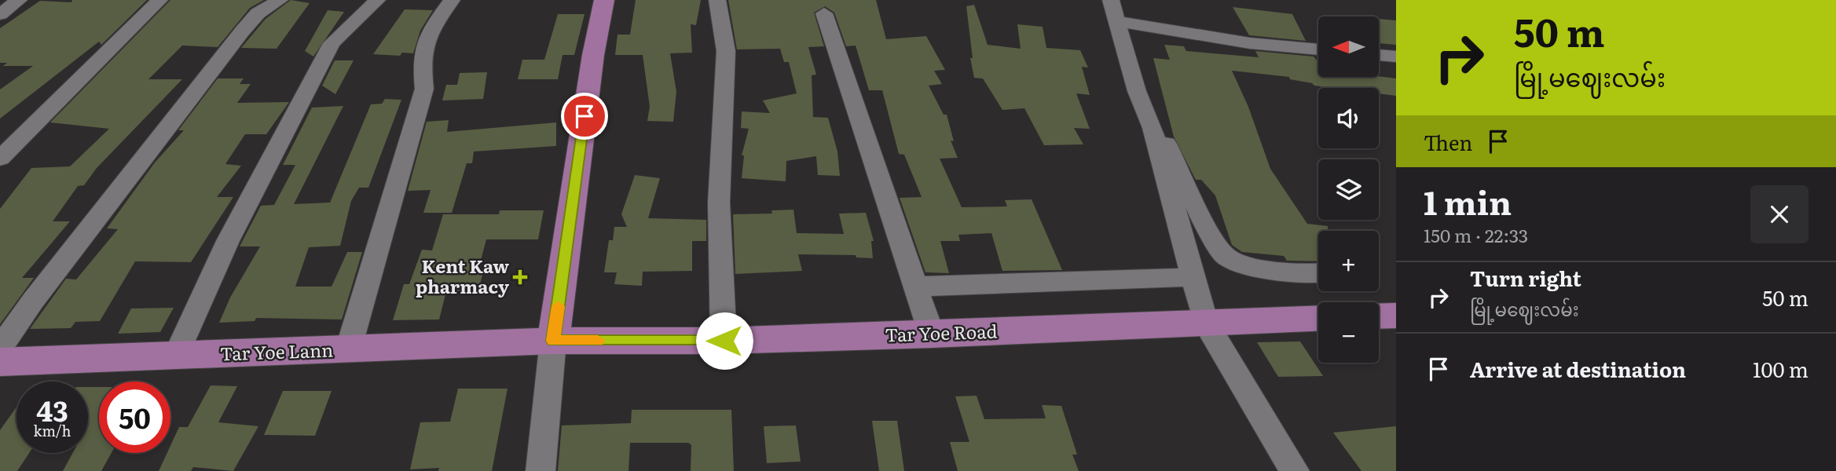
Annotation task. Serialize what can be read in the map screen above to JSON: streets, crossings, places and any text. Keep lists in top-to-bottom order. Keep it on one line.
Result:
{"streets":{"main road":["Tar Yoe Road","Tar Yoe Lann"]},"crossings":[["Tar Yoe Road","Tar Yoe Lann"]],"places":{"health":["Kent Kaw pharmacy"]},"north":"left","page":{"turn":["50 m","မြို့မဈေးလမ်း"],"map_buttons":["+","−"],"then":"Then","heading":["1 min","150 m · 22:33"],"list":[{"name":"Turn right","note":"မြို့မဈေးလမ်း","value":"50 m"},{"name":"Arrive at destination","value":"100 m"}],"speed":"43 km/h","limit":"50"}}
